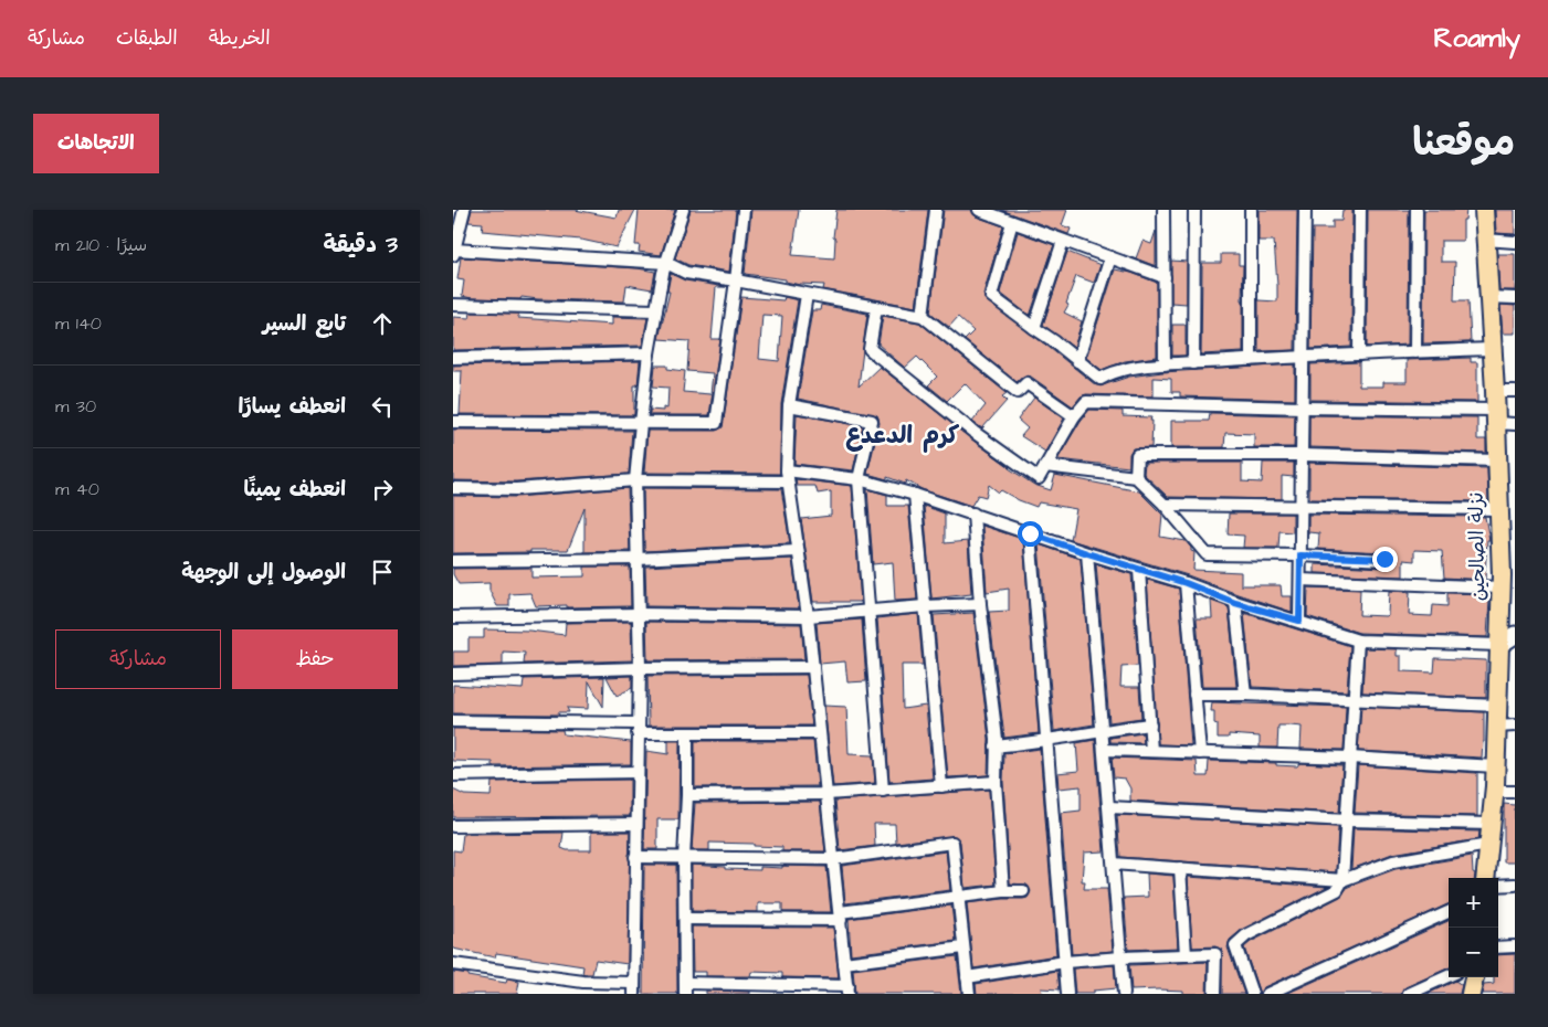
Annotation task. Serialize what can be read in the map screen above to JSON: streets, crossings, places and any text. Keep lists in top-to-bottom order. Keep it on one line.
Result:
{"streets":{"main road":["نزلة الصالحين"]},"districts":["كرم الدعدع"],"page":{"header":"Roamly","nav":["الخريطة","الطبقات","مشاركة"],"title":"موقعنا","buttons":["الاتجاهات",["حفظ","مشاركة"]],"heading":["3 دقيقة","سيرًا · 210 m"],"list":[["تابع السير","140 m"],["انعطف يسارًا","30 m"],["انعطف يمينًا","40 m"],"الوصول إلى الوجهة"],"map_buttons":["+","−"]}}
